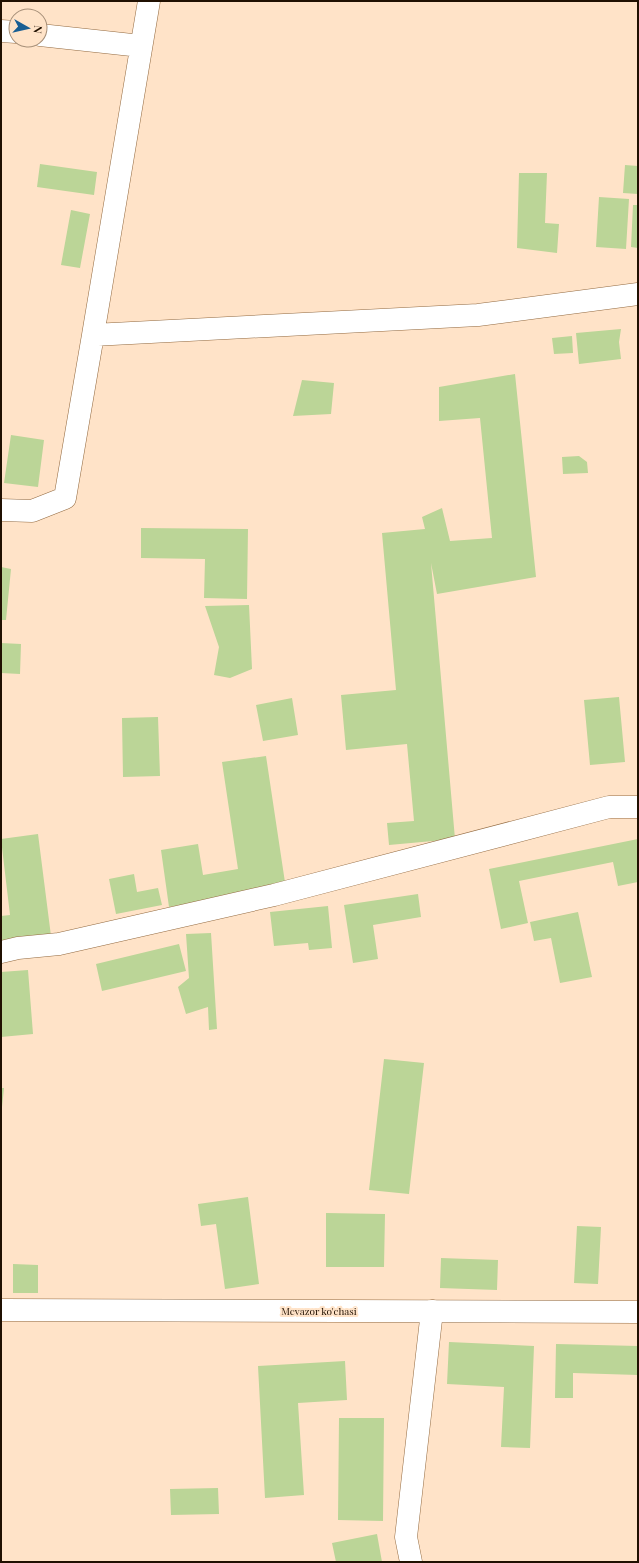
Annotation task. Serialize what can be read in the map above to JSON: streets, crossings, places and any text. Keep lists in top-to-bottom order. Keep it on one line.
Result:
{"streets":{"street":["Mevazor ko'chasi"]},"north":"right"}
